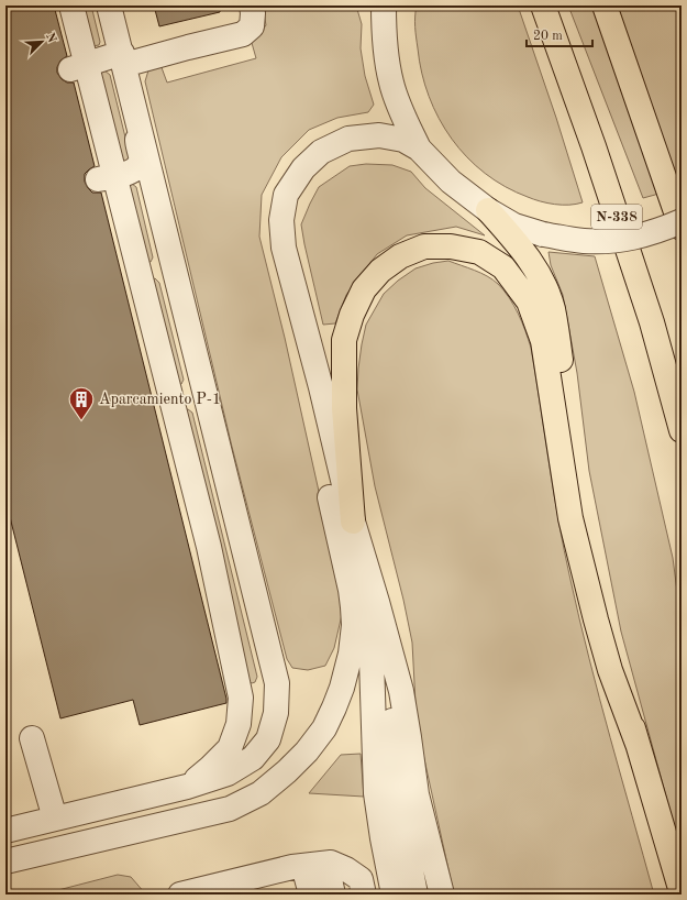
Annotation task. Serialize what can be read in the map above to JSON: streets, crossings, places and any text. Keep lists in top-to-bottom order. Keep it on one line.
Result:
{"streets":{"highway":["N-338"]},"places":{"building":["Aparcamiento P-1"]},"scale_bar":"20 m","north":"top right"}
